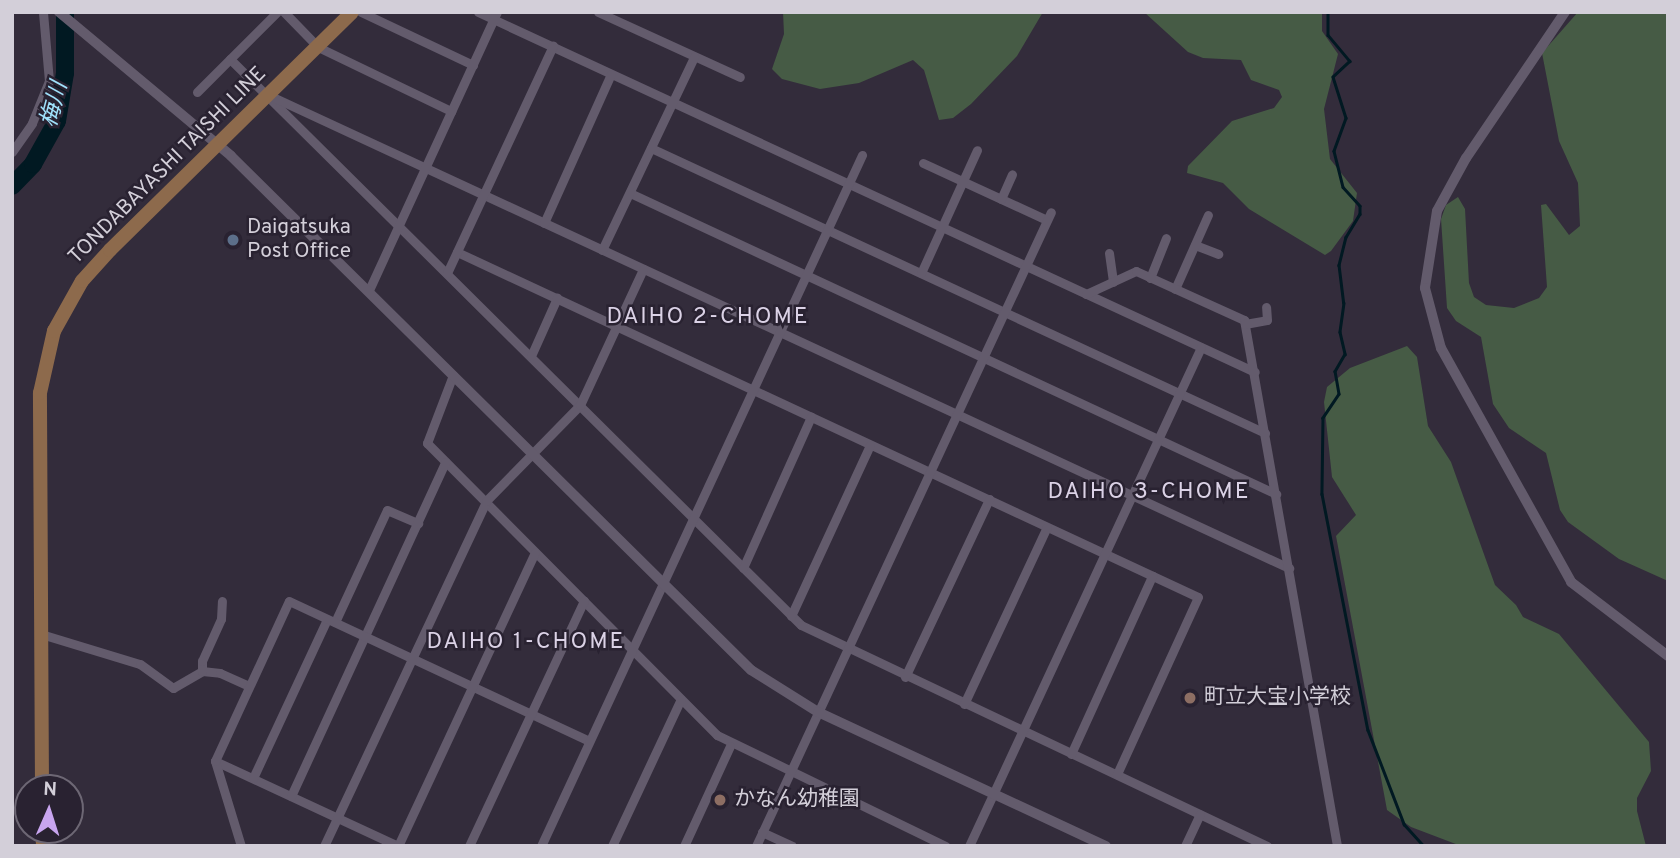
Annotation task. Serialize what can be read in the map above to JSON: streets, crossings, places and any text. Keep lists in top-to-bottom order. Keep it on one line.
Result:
{"streets":{"main road":["TONDABAYASHI TAISHI LINE"]},"districts":["DAIHO 2-CHOME","DAIHO 3-CHOME","DAIHO 1-CHOME"],"water":["梅川"],"places":["Daigatsuka Post Office","町立大宝小学校","かなん幼稚園"],"north":"top"}
